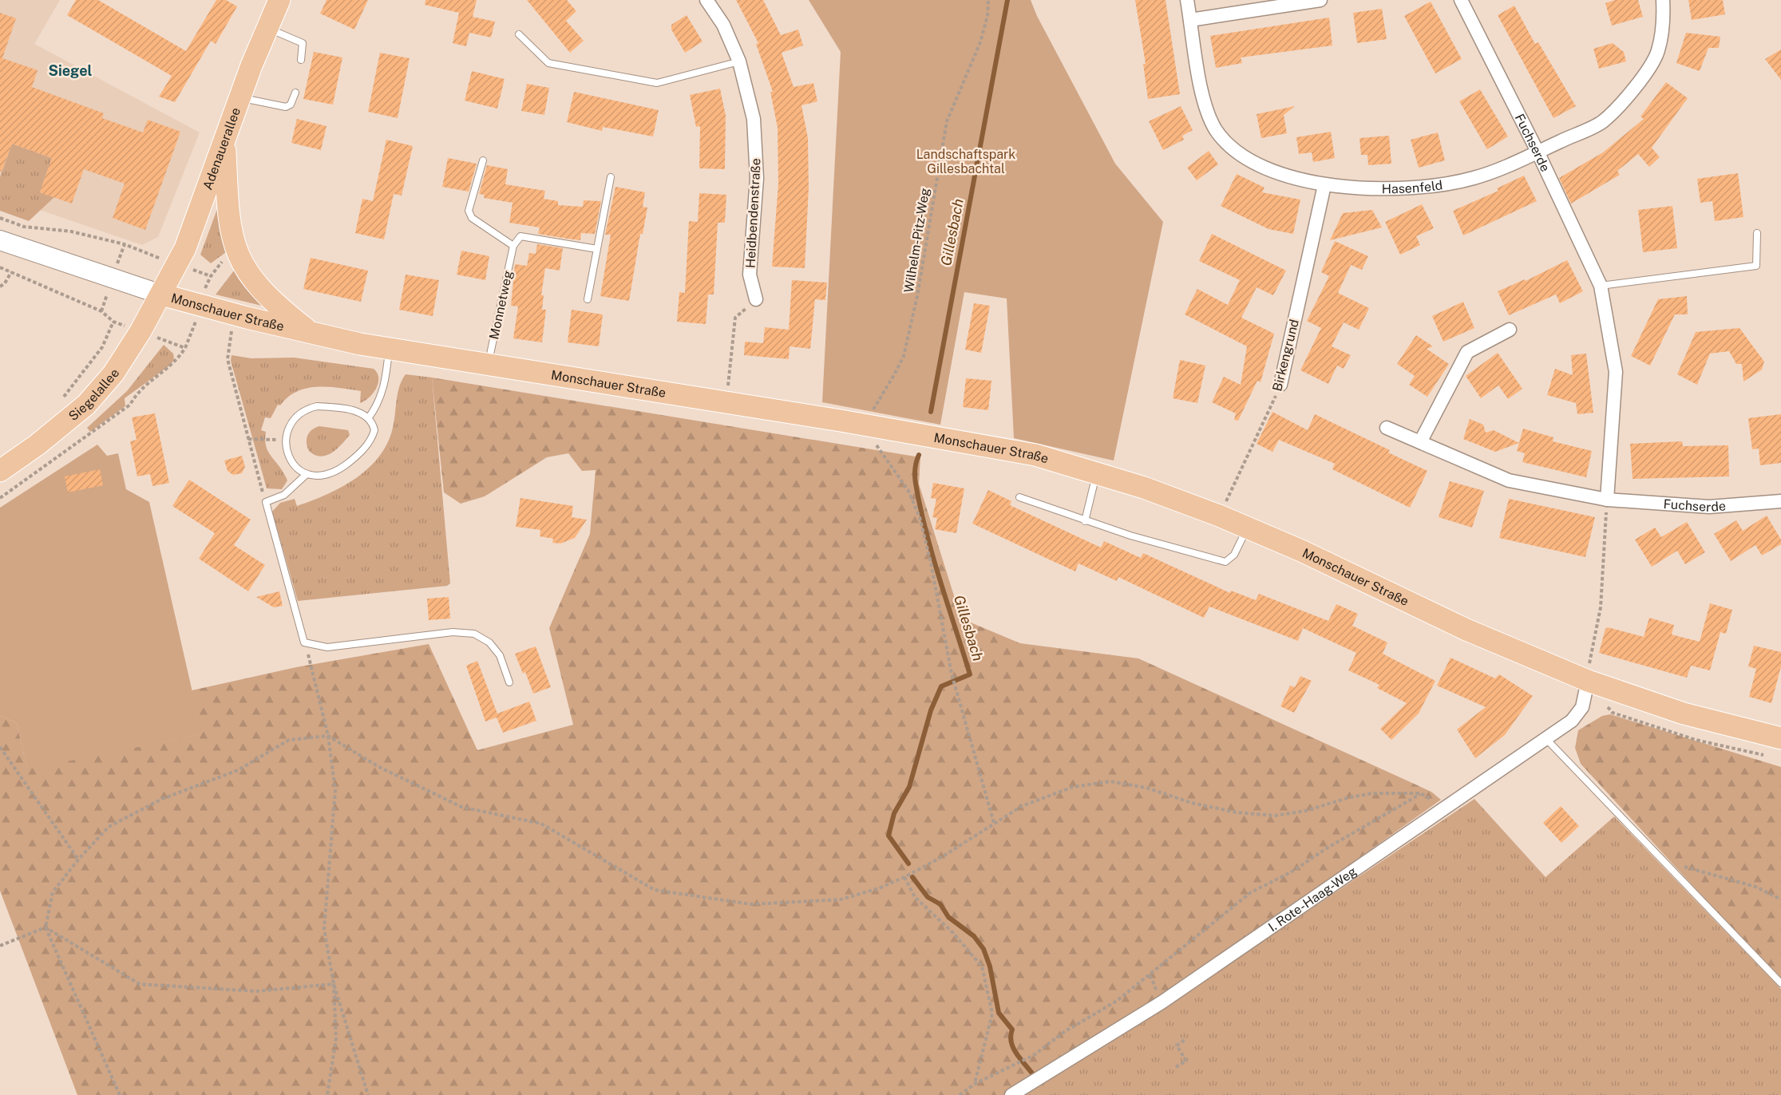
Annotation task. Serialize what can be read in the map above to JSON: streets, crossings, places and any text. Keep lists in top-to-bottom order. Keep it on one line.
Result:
{"streets":{"main road":["Adenauerallee","Monschauer Straße","Siegelallee"],"street":["Fuchserde","Hasenfeld","Heidbendenstraße","Birkengrund","I. Rote-Haag-Weg"],"lane":["Monnetweg"],"path":["Wilhelm-Pitz-Weg"]},"crossings":[["Fuchserde","Hasenfeld"],["Adenauerallee","Monschauer Straße"],["Adenauerallee","Siegelallee"],["Hasenfeld","Birkengrund"],["Wilhelm-Pitz-Weg","Monschauer Straße"],["Monnetweg","Monschauer Straße"],["Monschauer Straße","Birkengrund"],["Monschauer Straße","Siegelallee"],["Monschauer Straße","I. Rote-Haag-Weg"]],"districts":["Siegel"],"water":["Gillesbach"],"parks":["Landschaftspark Gillesbachtal"]}
